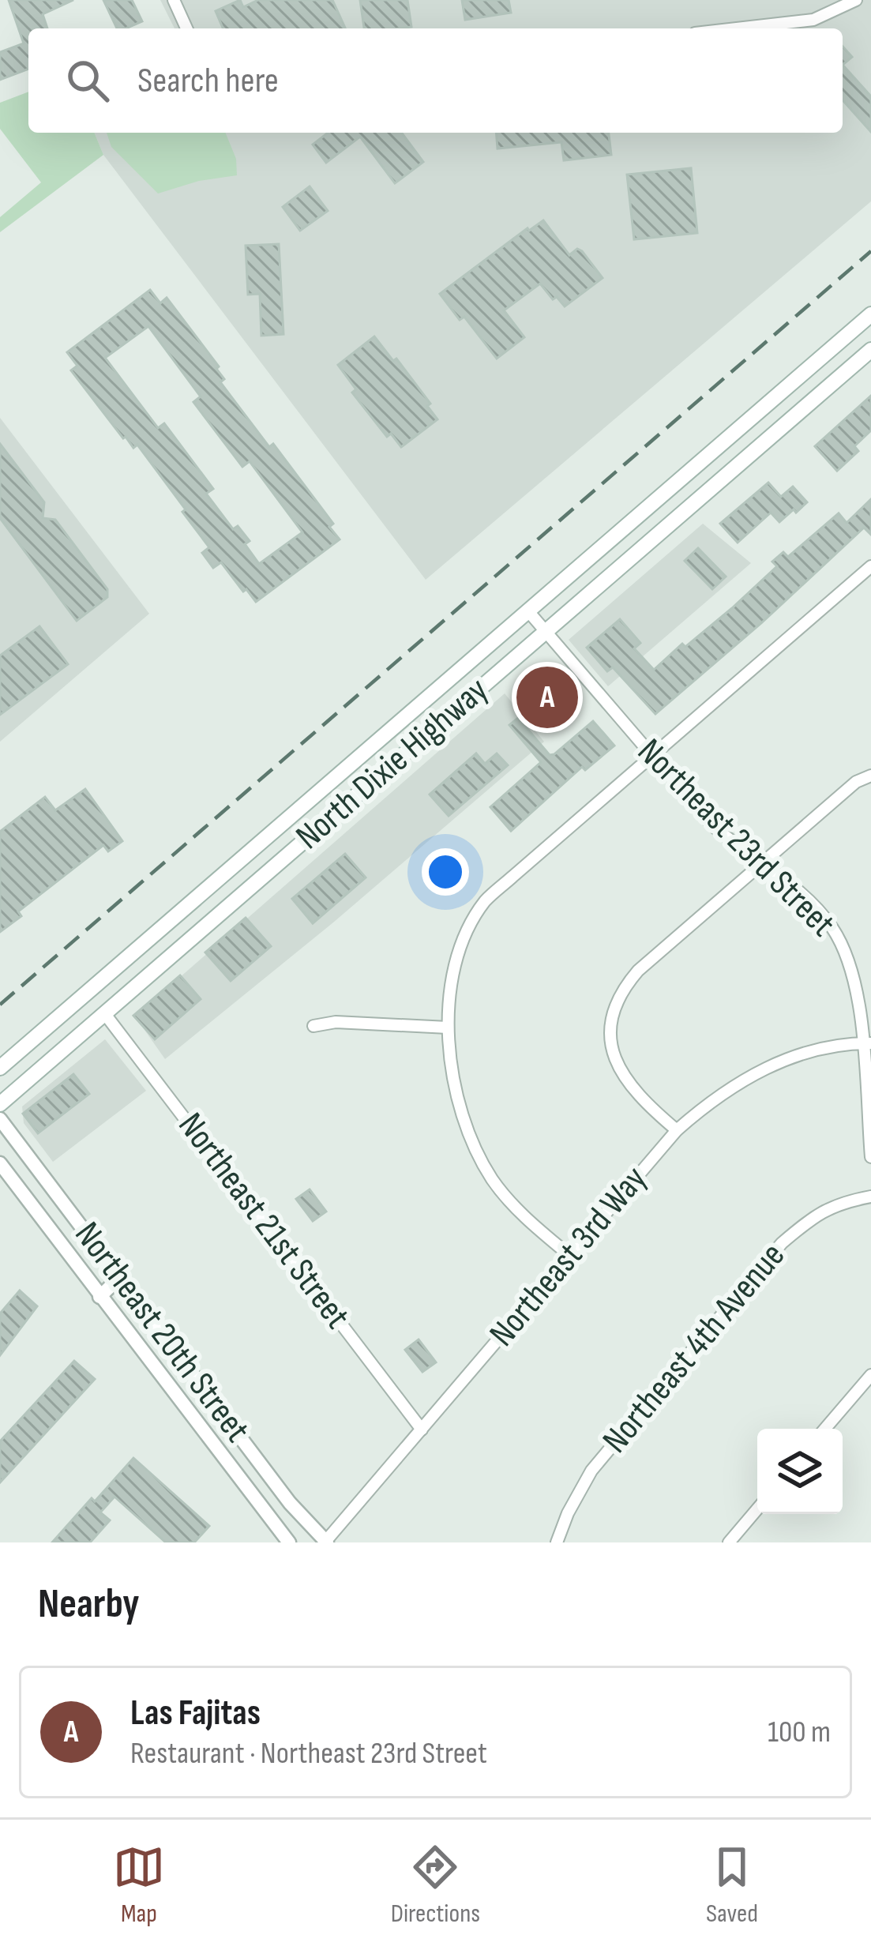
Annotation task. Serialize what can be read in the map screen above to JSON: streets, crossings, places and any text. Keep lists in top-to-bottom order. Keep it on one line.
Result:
{"streets":{"main road":["North Dixie Highway"],"street":["Northeast 23rd Street","Northeast 21st Street","Northeast 3rd Way","Northeast 20th Street","Northeast 4th Avenue"]},"crossings":[["North Dixie Highway","Northeast 23rd Street"],["North Dixie Highway","Northeast 21st Street"],["Northeast 23rd Street","Northeast 3rd Way"],["Northeast 21st Street","Northeast 3rd Way"],["Northeast 3rd Way","Northeast 20th Street"]],"page":{"search":"Search here","pins":"A","heading":"Nearby","list":[{"mark":"A","name":"Las Fajitas","note":"Restaurant · Northeast 23rd Street","value":"100 m"}],"nav":["Map","Directions","Saved"]}}
